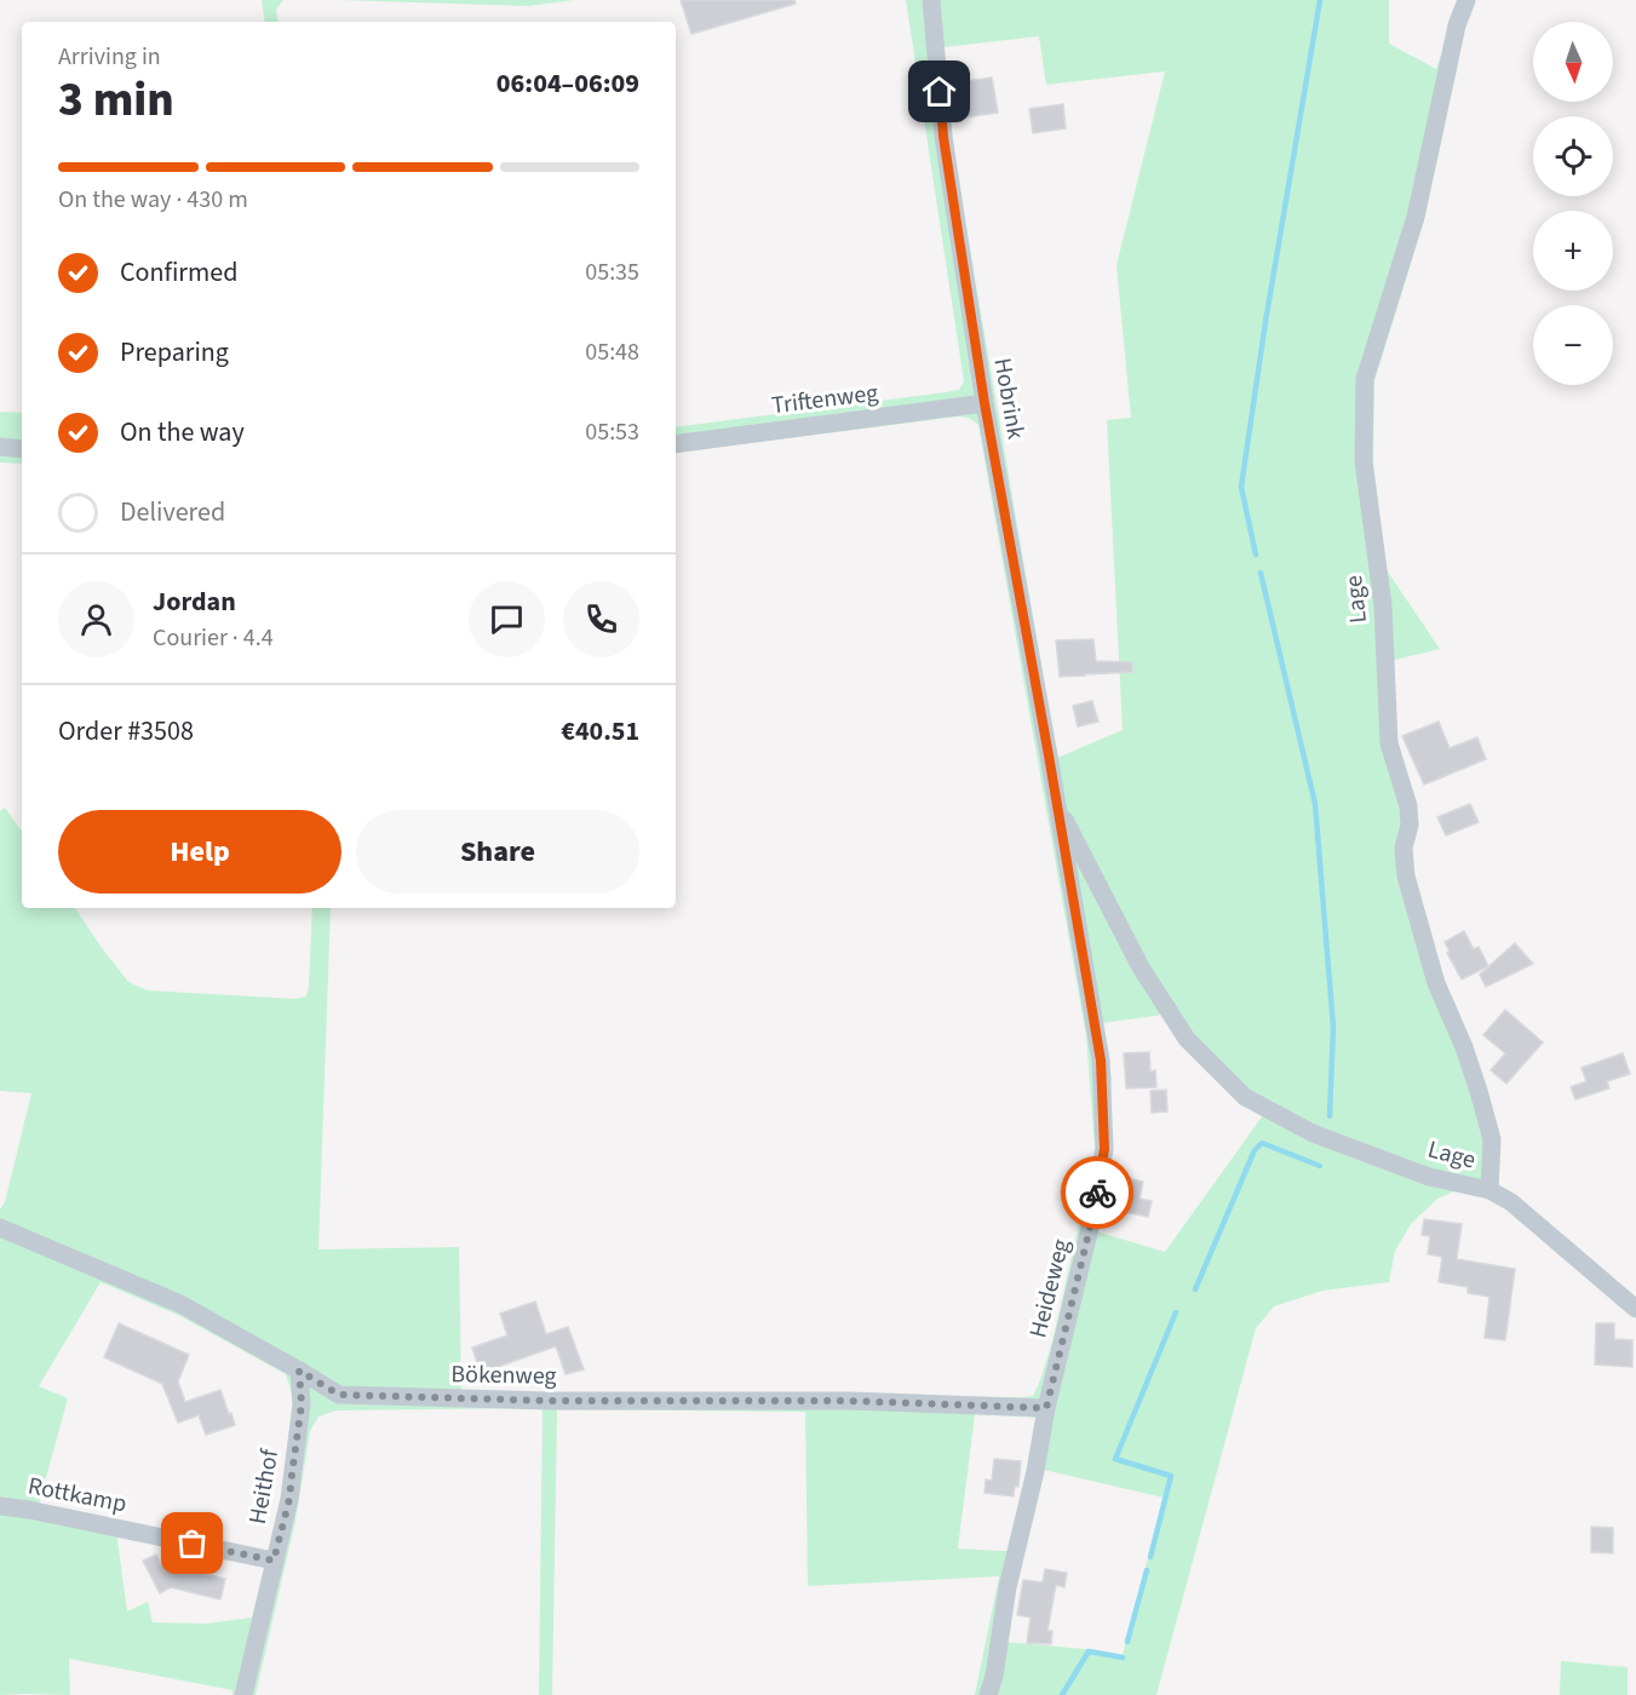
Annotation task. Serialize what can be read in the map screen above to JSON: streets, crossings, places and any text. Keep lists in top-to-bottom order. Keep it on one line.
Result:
{"streets":{"street":["Triftenweg","Hobrink","Lage","Heideweg","Bökenweg","Heithof","Rottkamp"]},"crossings":[["Triftenweg","Hobrink"],["Hobrink","Lage"],["Hobrink","Heideweg"],["Lage","Heideweg"],["Heideweg","Bökenweg"],["Bökenweg","Heithof"],["Heithof","Rottkamp"]],"north":"bottom","page":{"map_buttons":["+","−"],"heading":["3 min","Arriving in","06:04–06:09"],"panel":["Jordan","Courier · 4.4","Order #3508","€40.51"],"bar":"On the way · 430 m","list":[["Confirmed","05:35"],["Preparing","05:48"],["On the way","05:53"],"Delivered"],"buttons":["Help","Share"]}}
